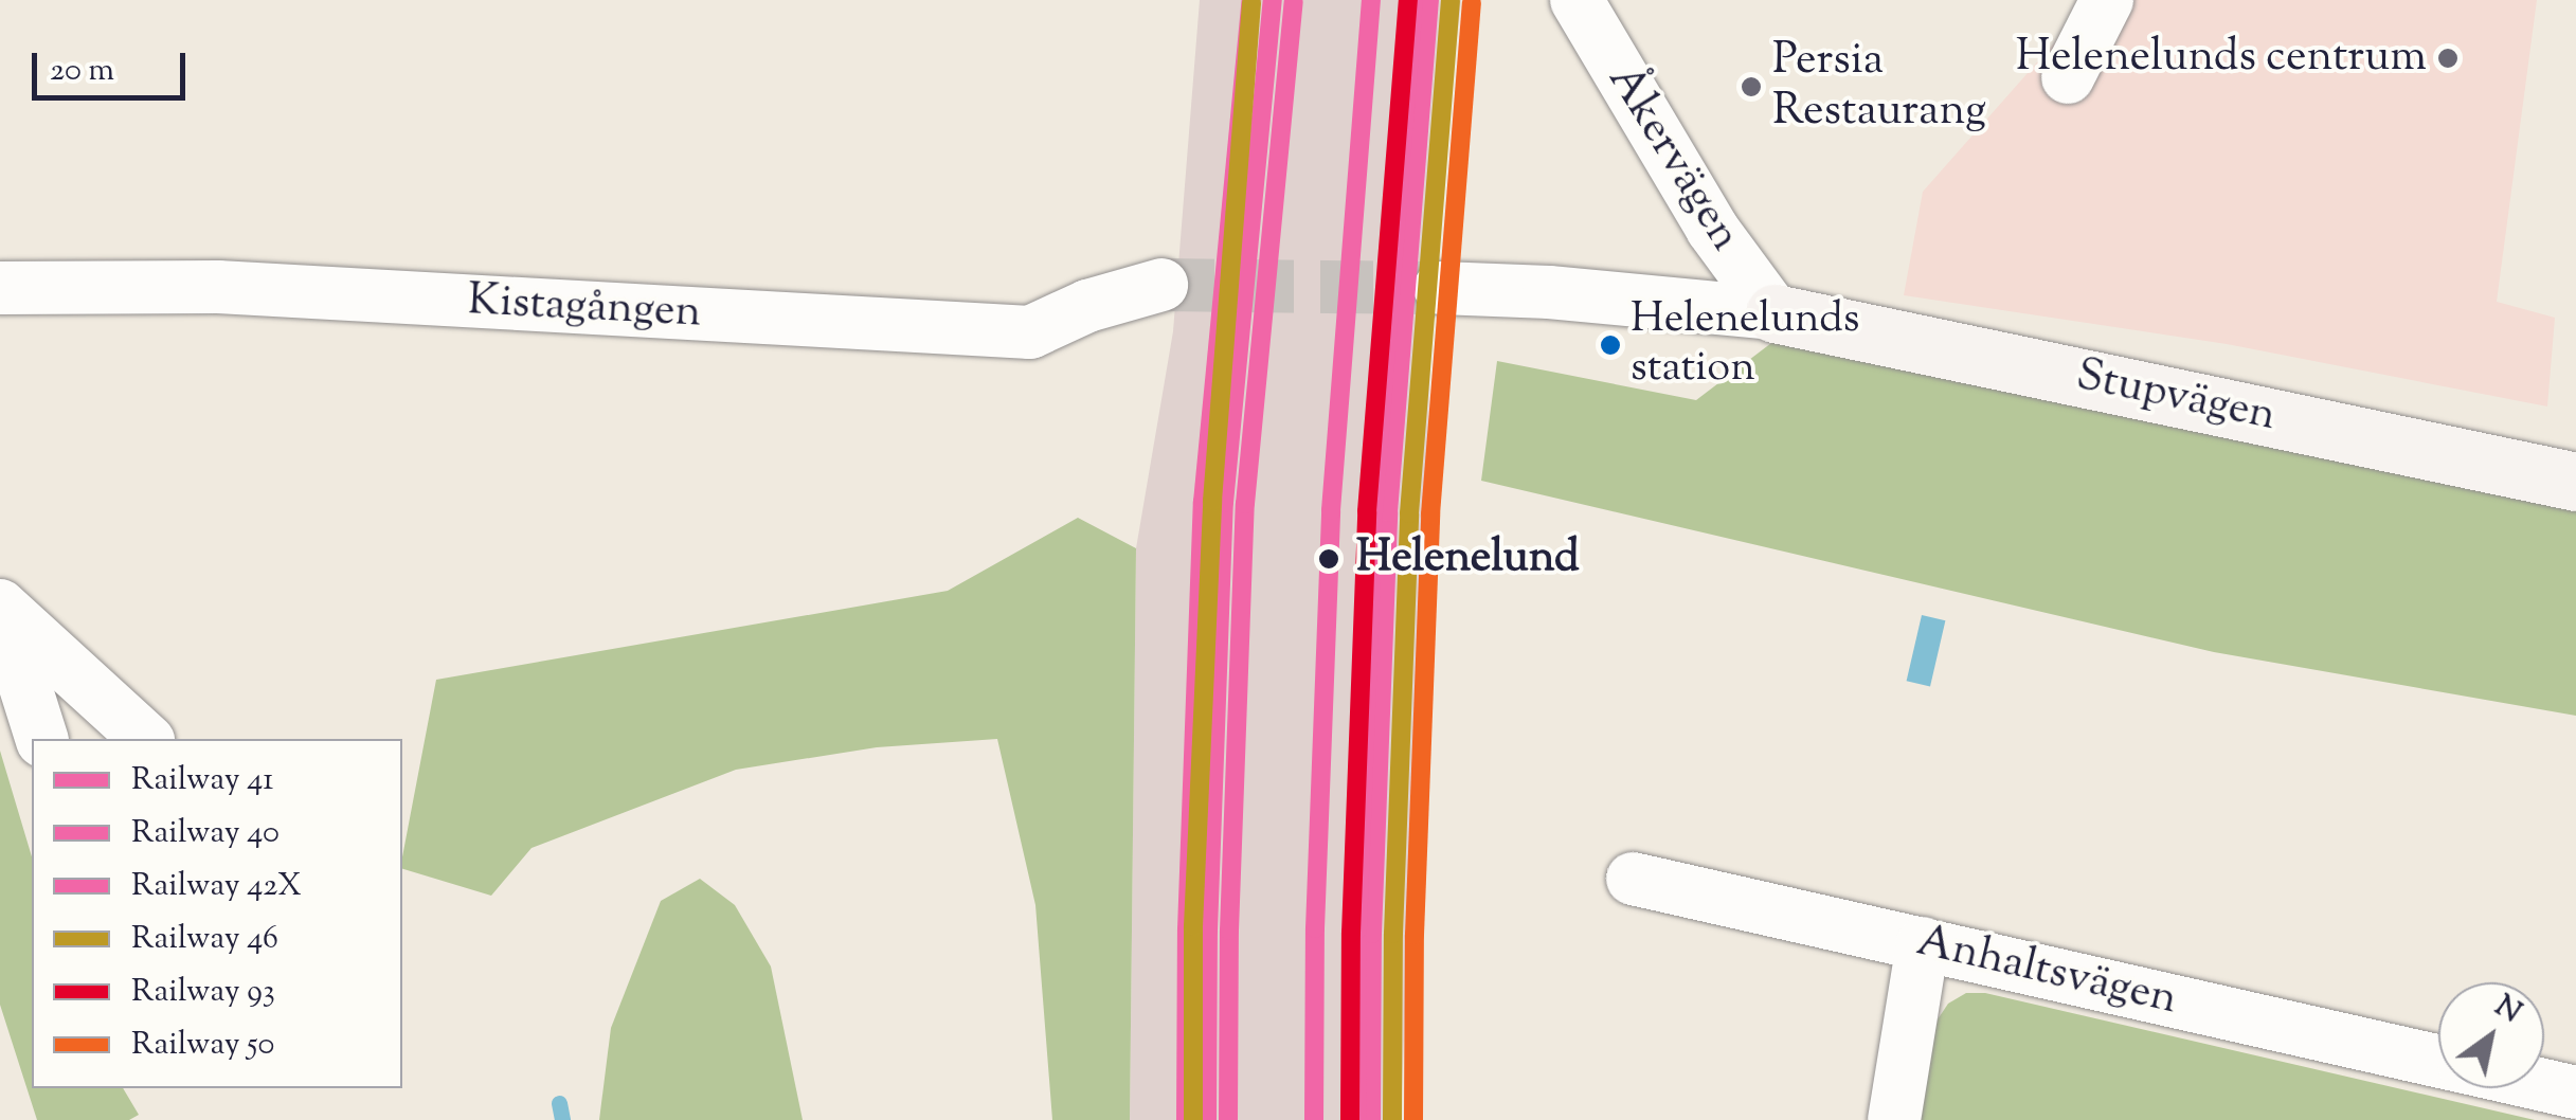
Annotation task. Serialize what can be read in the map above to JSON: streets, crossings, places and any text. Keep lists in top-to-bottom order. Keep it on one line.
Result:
{"streets":{"street":["Åkervägen","Kistagången","Stupvägen","Anhaltsvägen"]},"crossings":[["Åkervägen","Stupvägen"]],"places":["Helenelunds centrum","Persia Restaurang","Helenelunds station","Helenelund"],"lines":["rail line 41","rail line 42X","rail line 93","rail line 40","rail line 46","rail line 50"],"legend":["Railway 41","Railway 40","Railway 42X","Railway 46","Railway 93","Railway 50"],"scale_bar":"20 m","north":"top right"}
